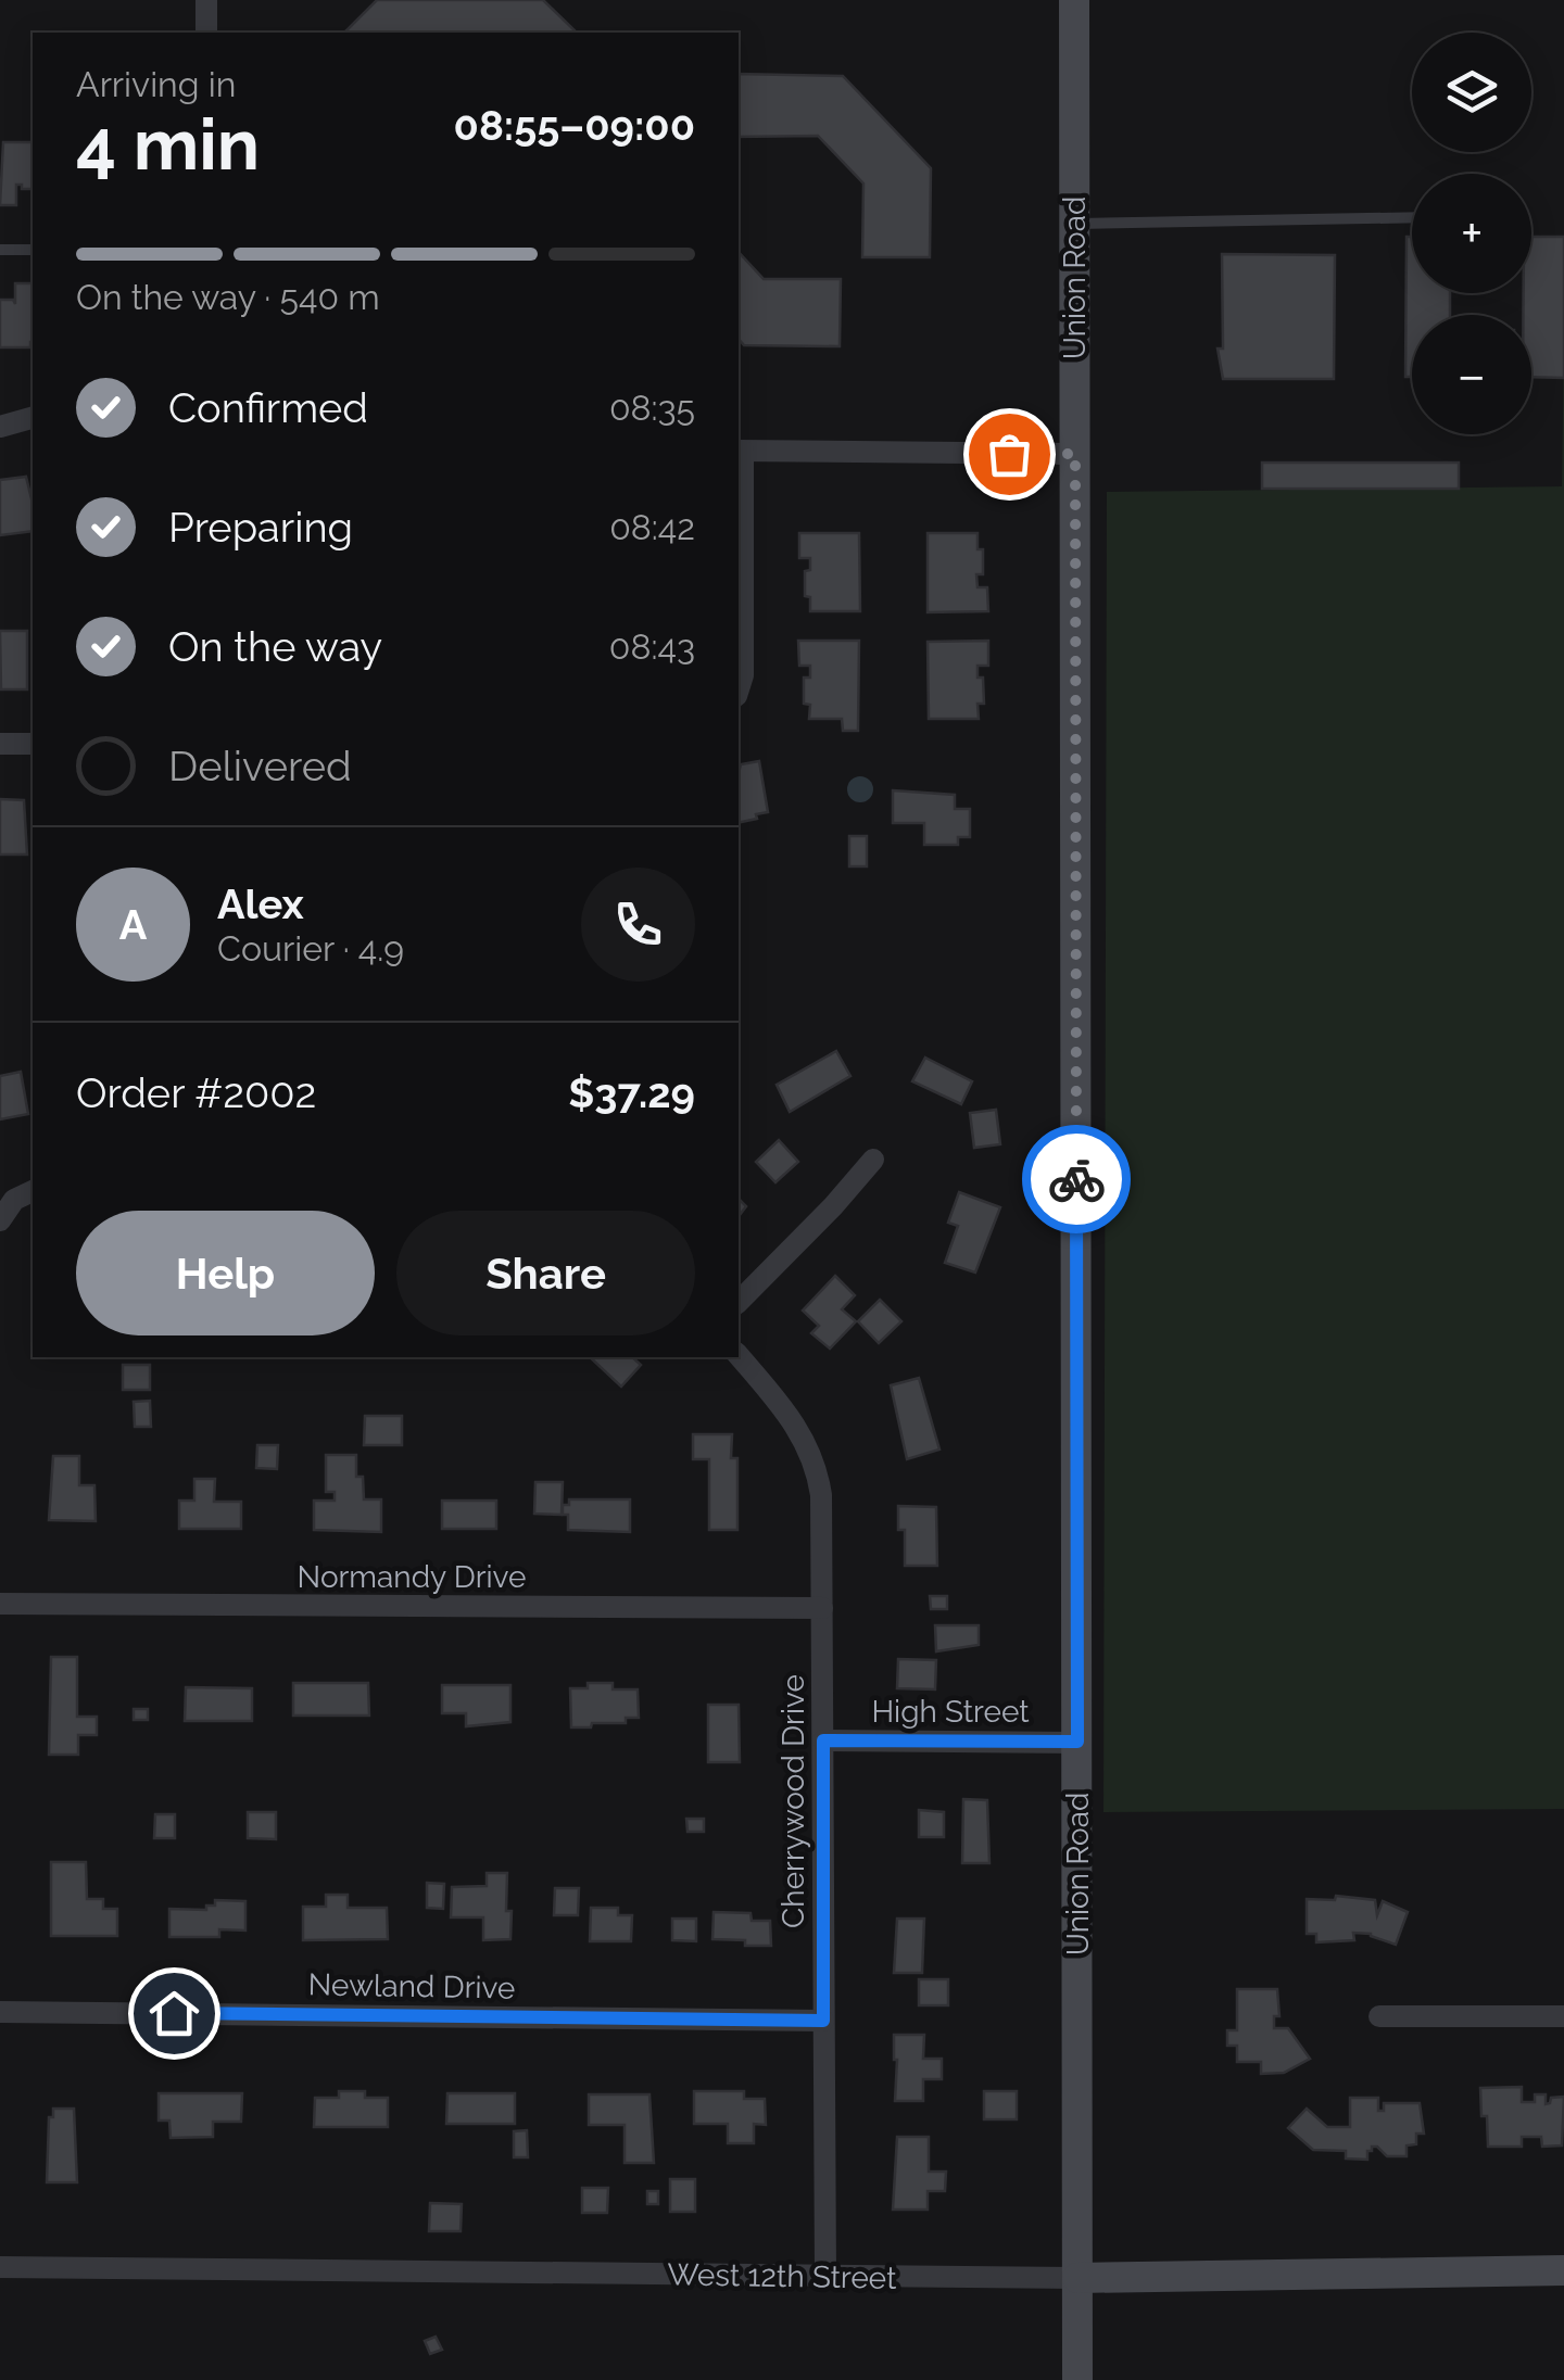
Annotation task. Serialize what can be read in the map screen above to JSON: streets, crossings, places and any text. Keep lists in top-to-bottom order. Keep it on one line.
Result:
{"streets":{"main road":["Union Road","West 12th Street"],"street":["Normandy Drive","High Street","Cherrywood Drive","Newland Drive"]},"crossings":[["Union Road","High Street"],["Union Road","West 12th Street"],["Normandy Drive","Cherrywood Drive"],["High Street","Cherrywood Drive"],["Cherrywood Drive","Newland Drive"],["Cherrywood Drive","West 12th Street"]],"page":{"map_buttons":["+","−"],"heading":["4 min","Arriving in","08:55–09:00"],"panel":["Alex","Courier · 4.9","Order #2002","$37.29"],"bar":"On the way · 540 m","list":[["Confirmed","08:35"],["Preparing","08:42"],["On the way","08:43"],"Delivered"],"round":"A","buttons":["Help","Share"]}}
